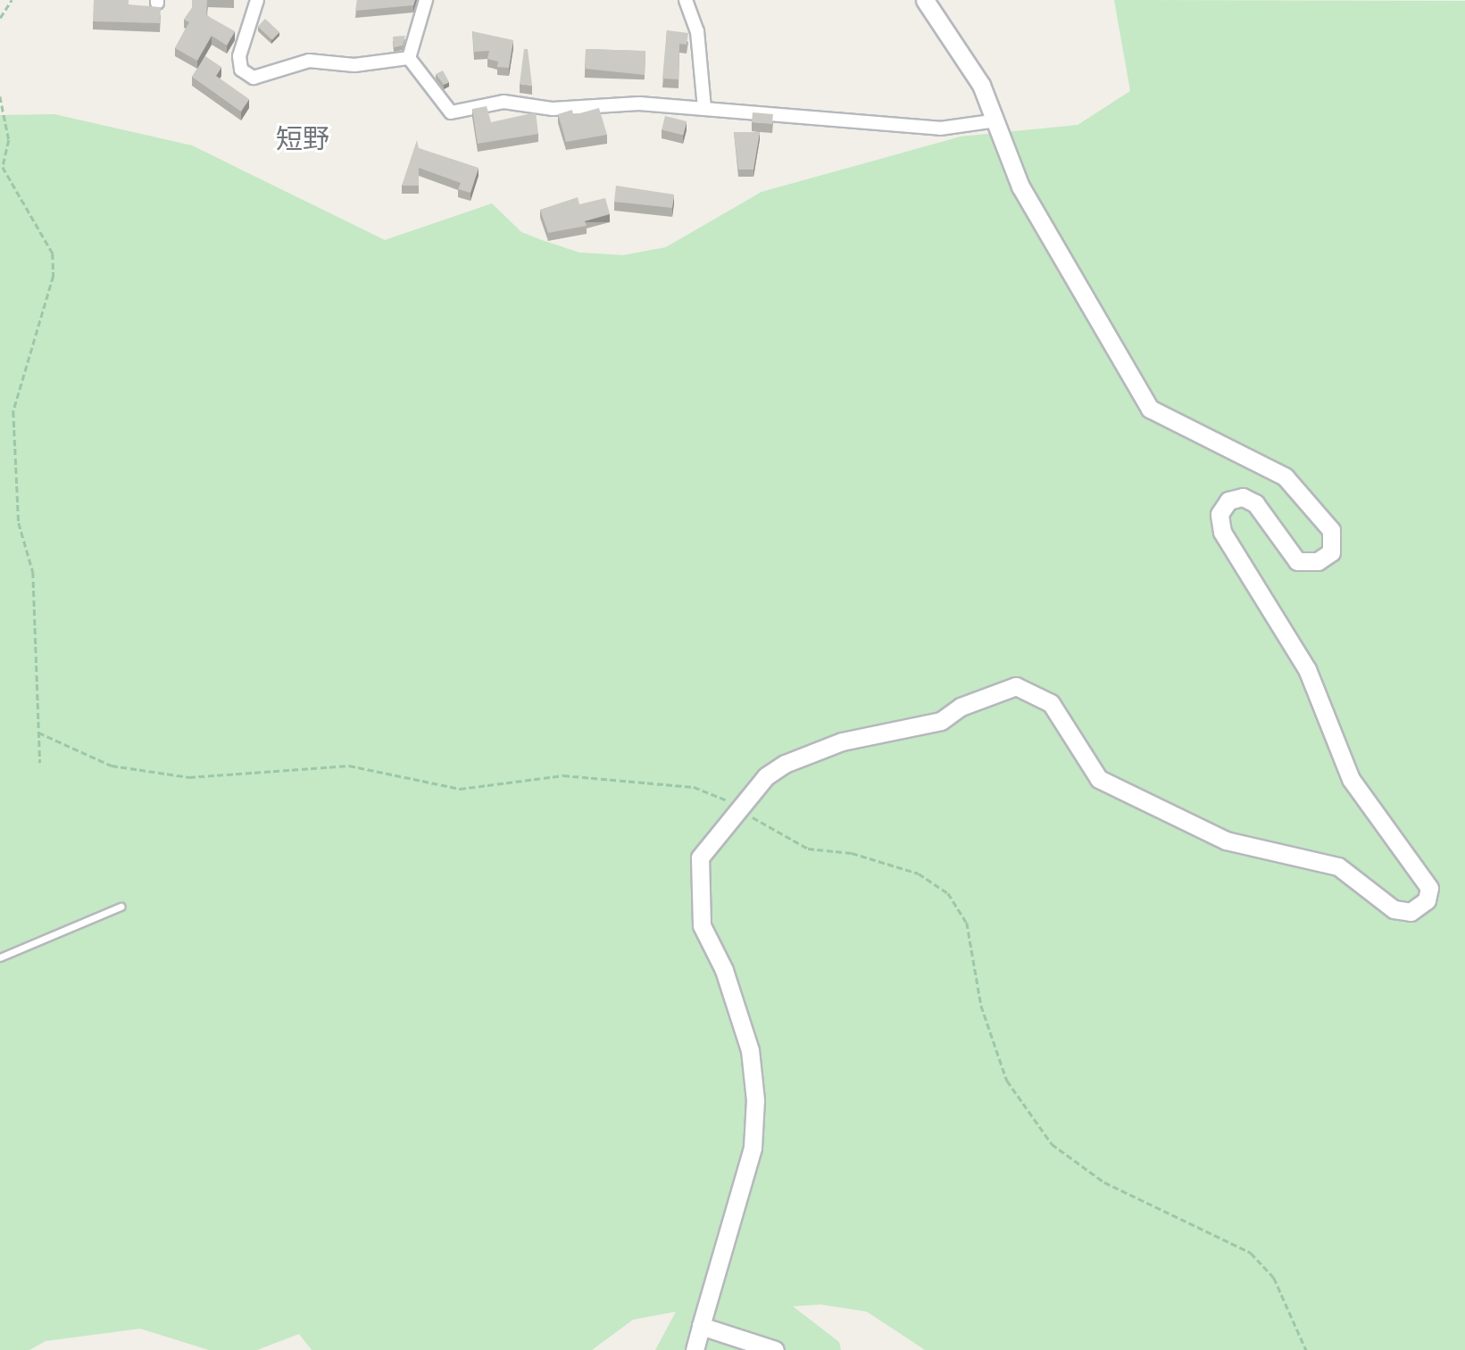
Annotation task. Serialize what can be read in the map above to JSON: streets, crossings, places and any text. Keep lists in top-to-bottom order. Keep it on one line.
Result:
{"districts":["短野"]}
